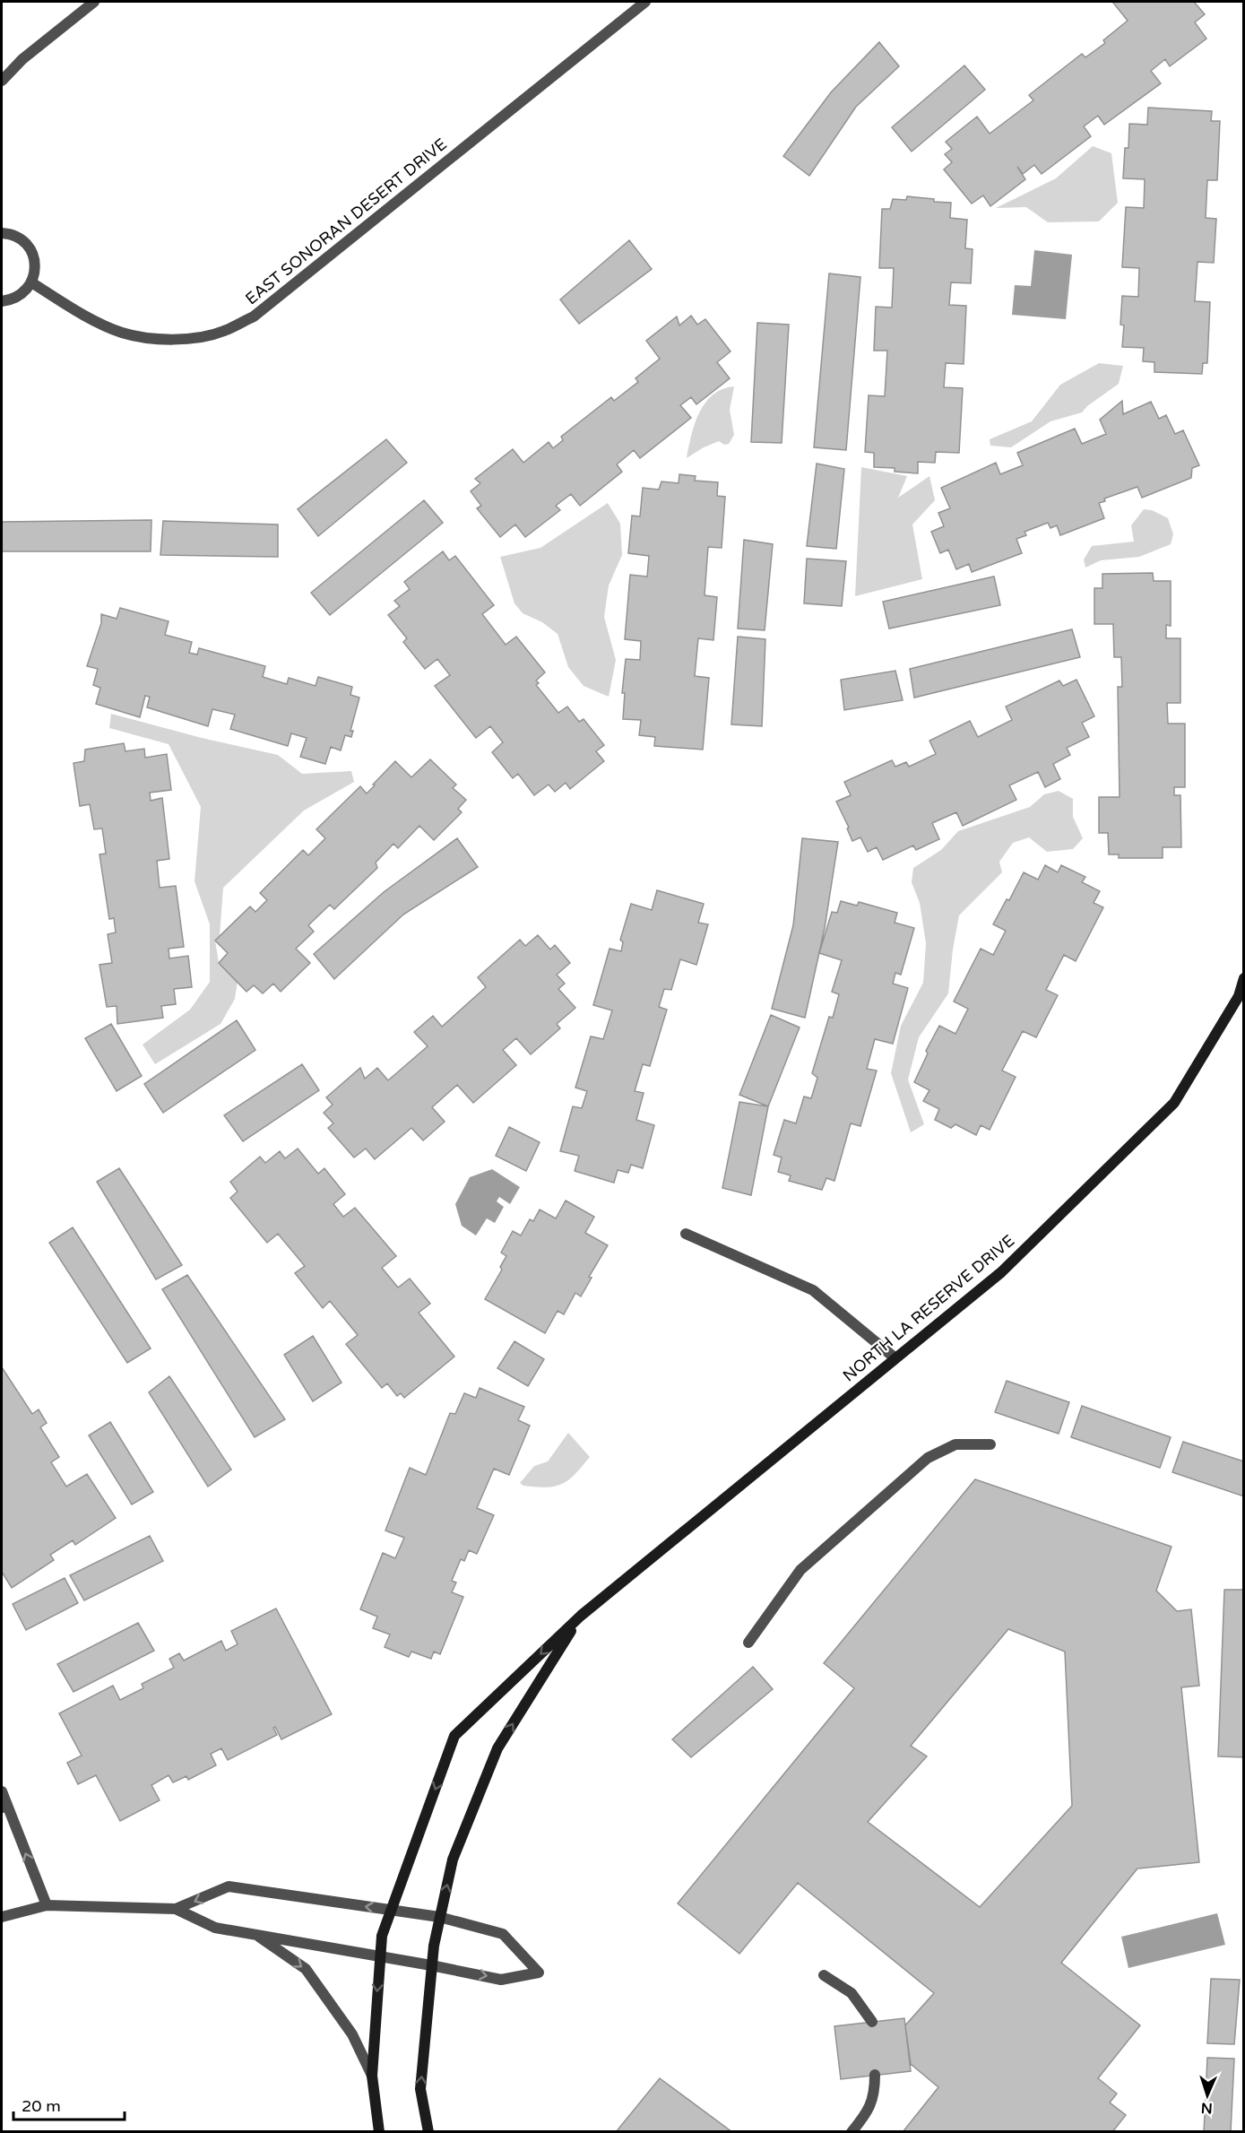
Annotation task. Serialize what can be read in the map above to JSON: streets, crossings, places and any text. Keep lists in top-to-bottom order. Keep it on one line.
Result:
{"streets":{"street":["EAST SONORAN DESERT DRIVE","NORTH LA RESERVE DRIVE"]},"scale_bar":"20 m","north":"bottom"}
